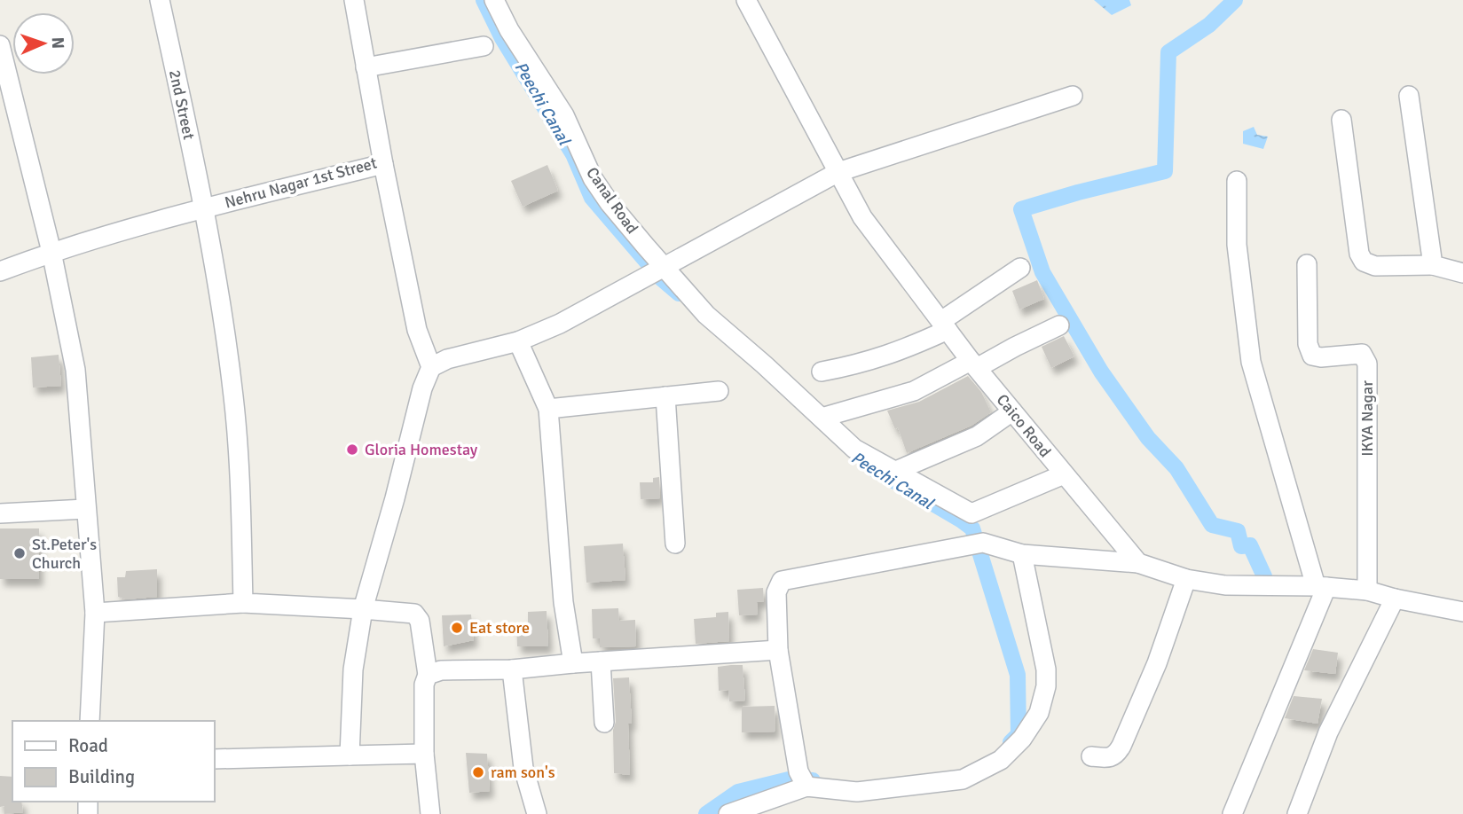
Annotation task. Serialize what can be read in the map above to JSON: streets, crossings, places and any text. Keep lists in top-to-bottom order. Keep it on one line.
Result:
{"streets":{"street":["2nd Street","Nehru Nagar 1st Street","Canal Road","IKYA Nagar","Caico Road"]},"crossings":[["2nd Street","Nehru Nagar 1st Street"]],"water":["Peechi Canal"],"places":["Gloria Homestay","St.Peter's Church","Eat store","ram son's"],"legend":["Road","Building"],"north":"right"}
